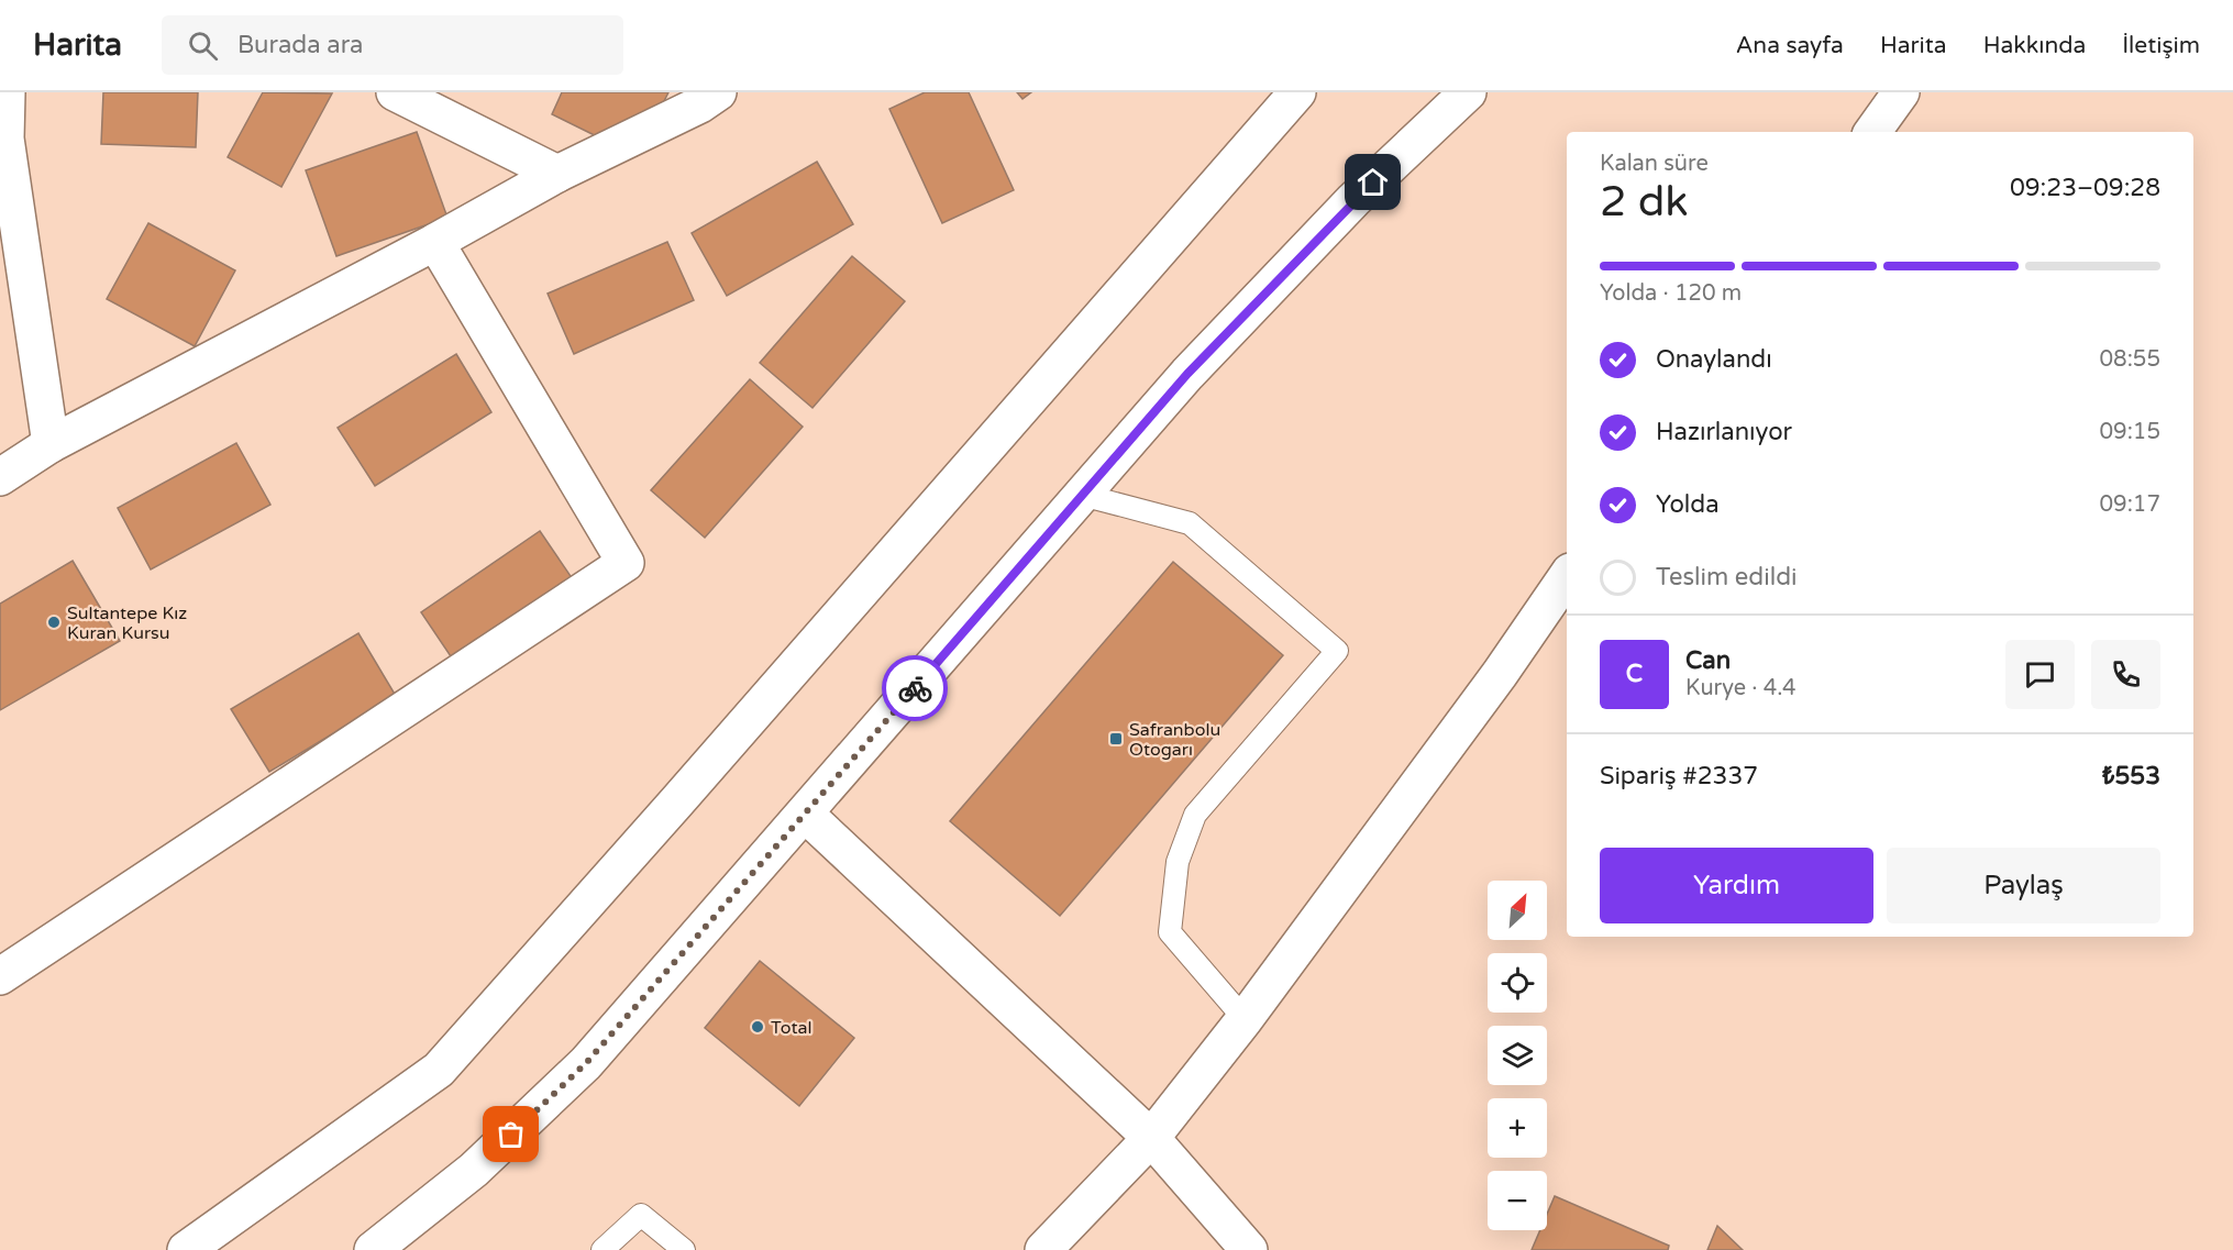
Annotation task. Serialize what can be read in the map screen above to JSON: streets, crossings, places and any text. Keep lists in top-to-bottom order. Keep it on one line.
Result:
{"places":{"other":["Sultantepe Kız Kuran Kursu","Total"],"transit":["Safranbolu Otogarı"]},"north":"top right","page":{"header":"Harita","search":"Burada ara","nav":["Ana sayfa","Harita","Hakkında","İletişim"],"heading":["2 dk","Kalan süre","09:23–09:28"],"panel":["Can","Kurye · 4.4","Sipariş #2337","₺553"],"bar":"Yolda · 120 m","list":[["Onaylandı","08:55"],["Hazırlanıyor","09:15"],["Yolda","09:17"],"Teslim edildi"],"round":"C","buttons":["Yardım","Paylaş"],"map_buttons":["+","−"]}}
